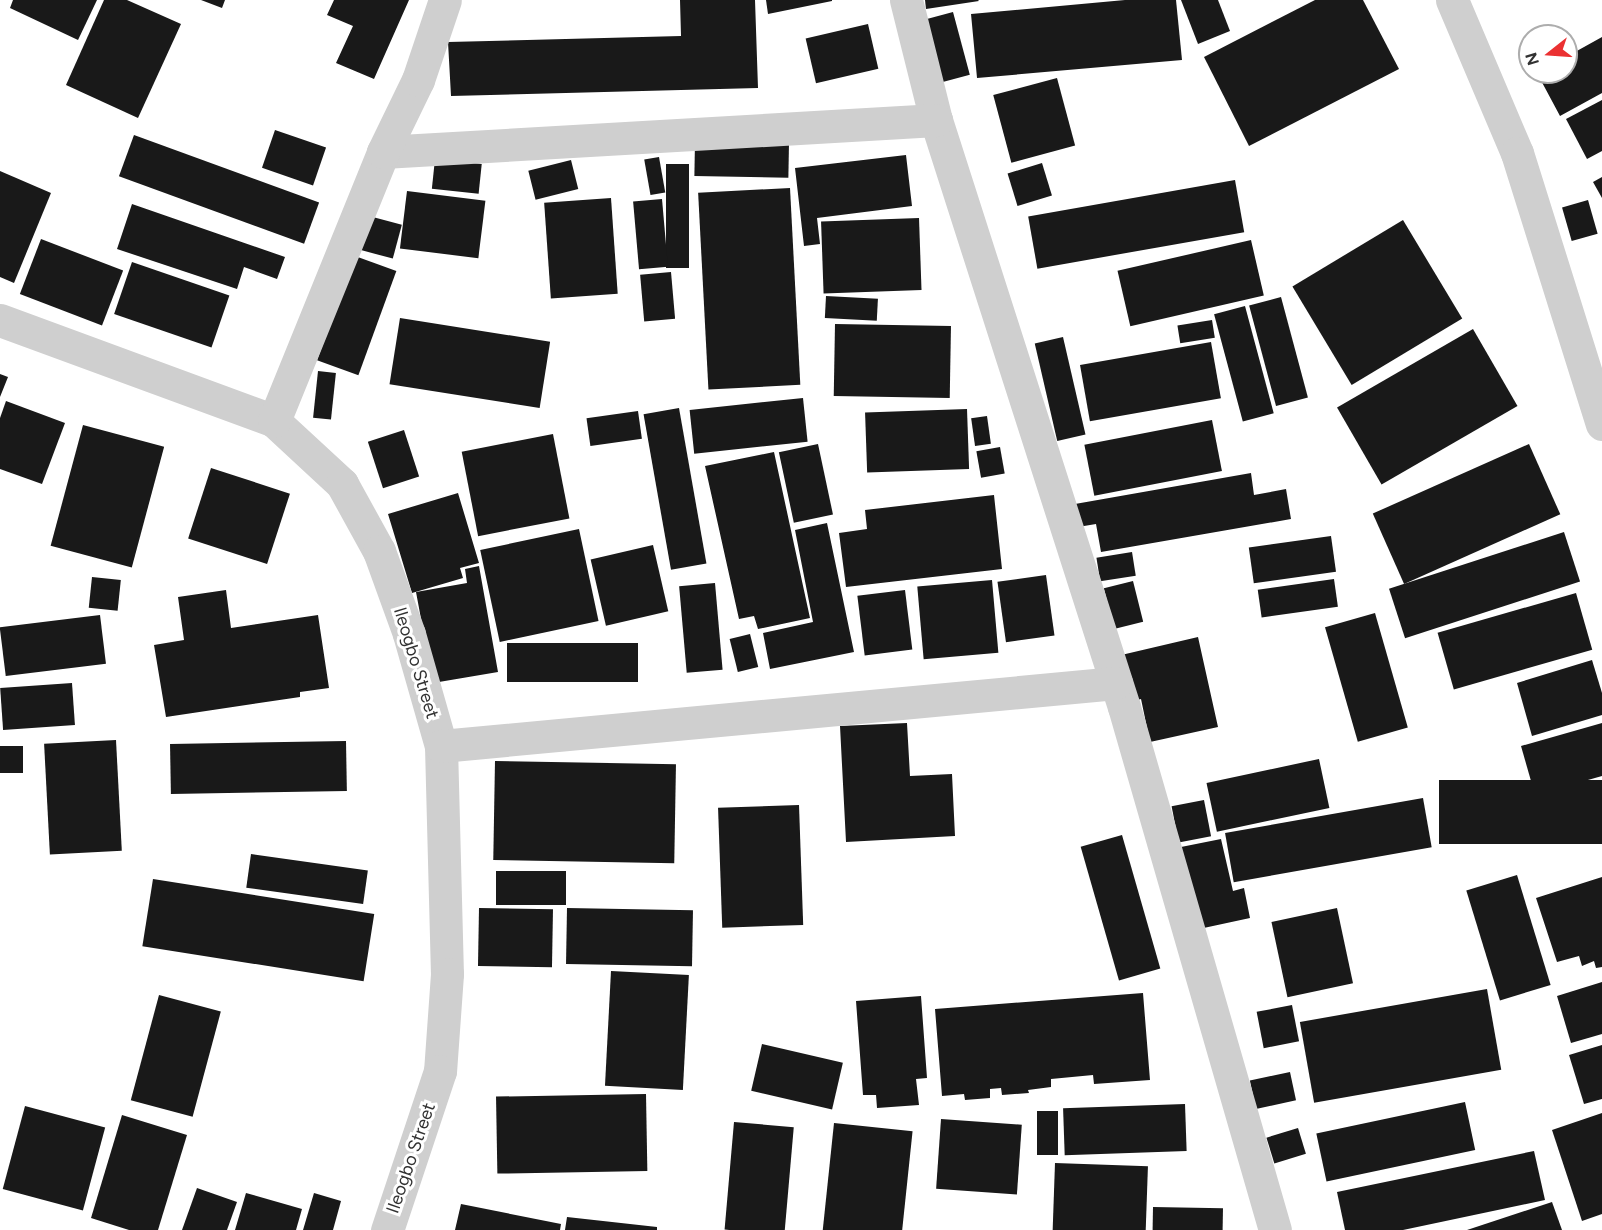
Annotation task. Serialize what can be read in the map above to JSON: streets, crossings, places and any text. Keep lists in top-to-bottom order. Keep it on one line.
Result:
{"streets":{"street":["Ileogbo Street"]},"north":"left"}
